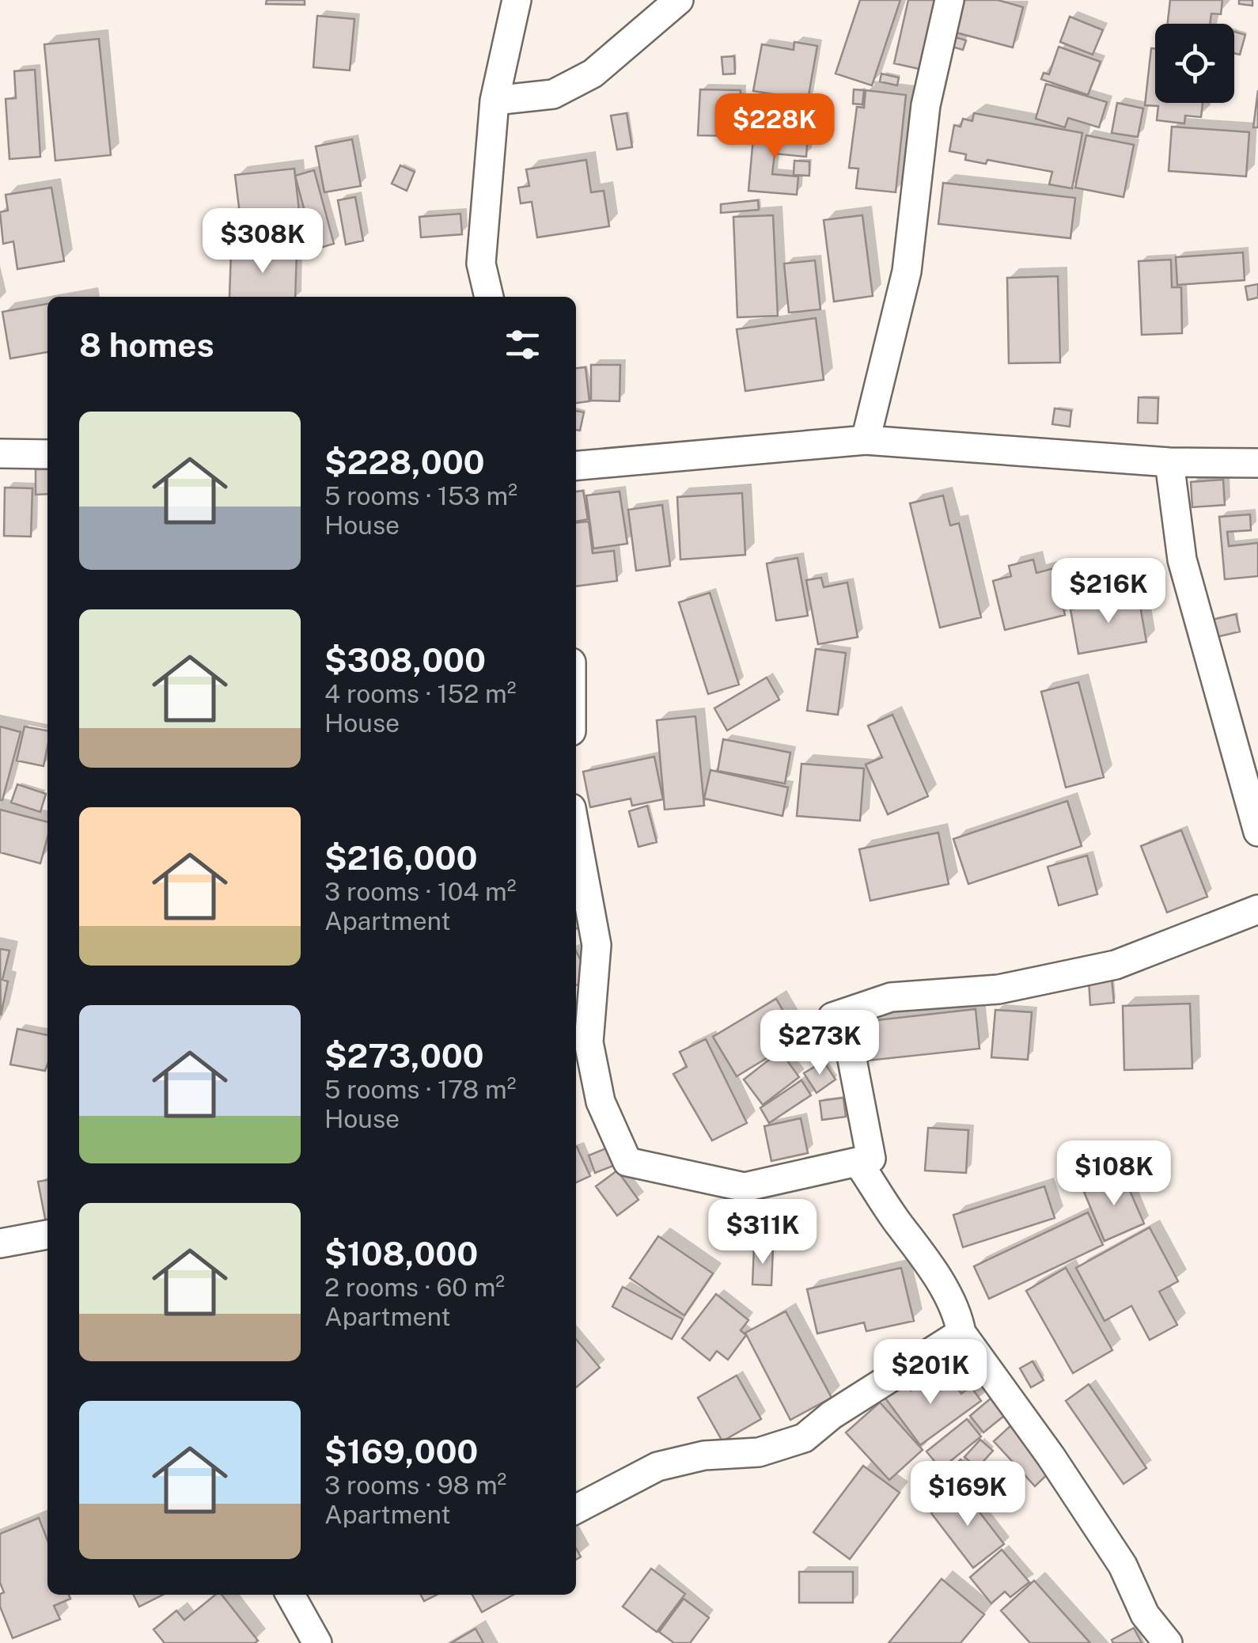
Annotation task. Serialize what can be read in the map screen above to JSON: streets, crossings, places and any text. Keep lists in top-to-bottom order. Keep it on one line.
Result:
{"page":{"price":["$228K","$308K","$216K","$273K","$108K","$311K","$201K","$169K"],"heading":"8 homes","list":[{"name":"$228,000","note":"5 rooms · 153 m² · House"},{"name":"$308,000","note":"4 rooms · 152 m² · House"},{"name":"$216,000","note":"3 rooms · 104 m² · Apartment"},{"name":"$273,000","note":"5 rooms · 178 m² · House"},{"name":"$108,000","note":"2 rooms · 60 m² · Apartment"},{"name":"$169,000","note":"3 rooms · 98 m² · Apartment"}]}}
